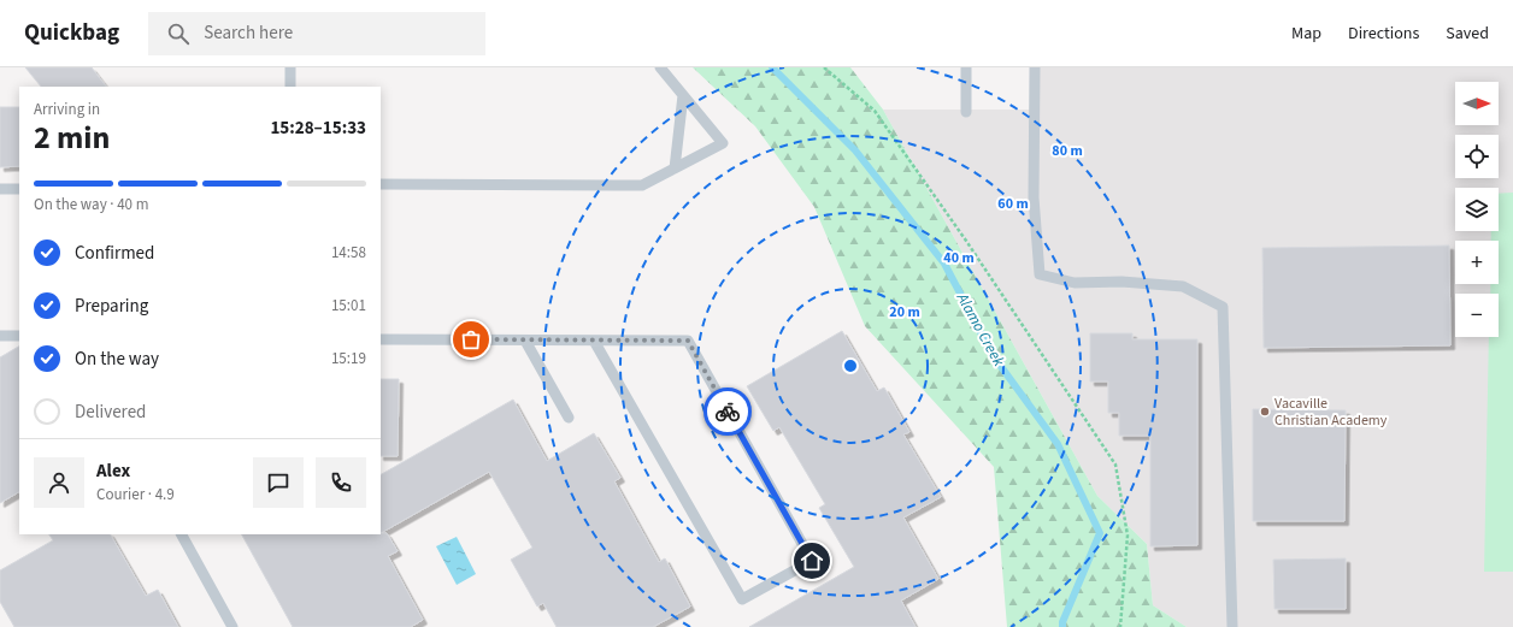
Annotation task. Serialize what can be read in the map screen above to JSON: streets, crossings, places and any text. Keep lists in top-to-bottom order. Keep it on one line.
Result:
{"water":["Alamo Creek"],"places":["Vacaville Christian Academy"],"north":"right","page":{"header":"Quickbag","search":"Search here","nav":["Map","Directions","Saved"],"map_buttons":["+","−"],"heading":["2 min","Arriving in","15:28–15:33"],"panel":["Alex","Courier · 4.9"],"bar":"On the way · 40 m","list":[["Confirmed","14:58"],["Preparing","15:01"],["On the way","15:19"],"Delivered"]},"rings":["80 m","60 m","40 m","20 m"]}
